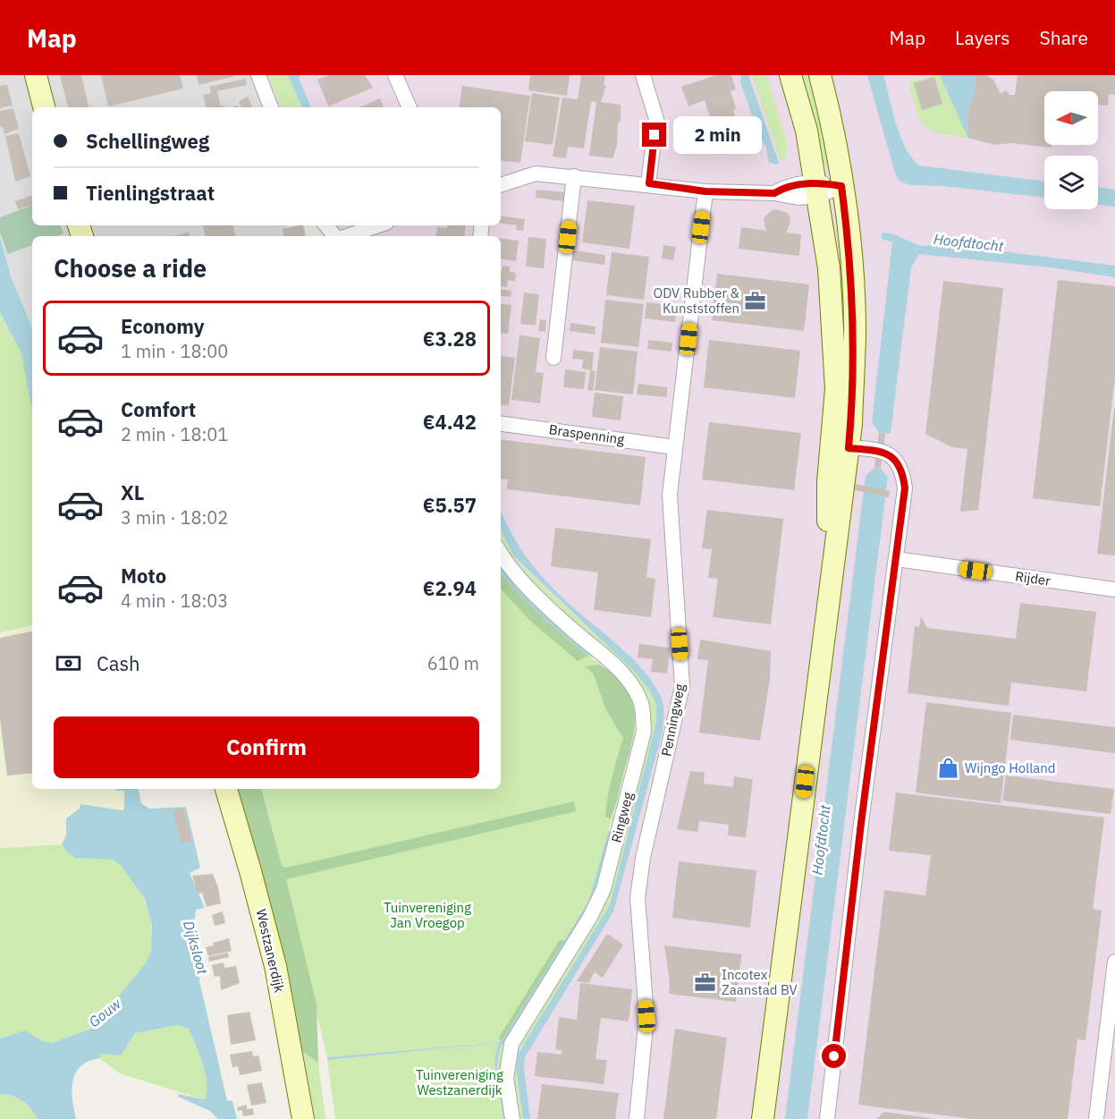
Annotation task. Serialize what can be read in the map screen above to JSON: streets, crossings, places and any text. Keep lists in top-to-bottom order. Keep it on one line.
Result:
{"streets":{"main road":["Westzanerdijk"],"street":["Braspenning","Rijder","Penningweg","Ringweg"]},"crossings":[["Braspenning","Penningweg"]],"water":["Hoofdtocht","Dijksloot","Gouw"],"parks":["Tuinvereniging Jan Vroegop","Tuinvereniging Westzanerdijk"],"places":{"office":["ODV Rubber & Kunststoffen","Incotex Zaanstad BV"],"shop":["Wijngo Holland"]},"north":"left","page":{"header":"Map","nav":["Map","Layers","Share"],"banner":["Schellingweg","Tienlingstraat"],"bubble":"2 min","heading":"Choose a ride","list":[{"name":"Economy","note":"1 min · 18:00","value":"€3.28"},{"name":"Comfort","note":"2 min · 18:01","value":"€4.42"},{"name":"XL","note":"3 min · 18:02","value":"€5.57"},{"name":"Moto","note":"4 min · 18:03","value":"€2.94"}],"pay":["Cash","610 m"],"buttons":"Confirm"}}
